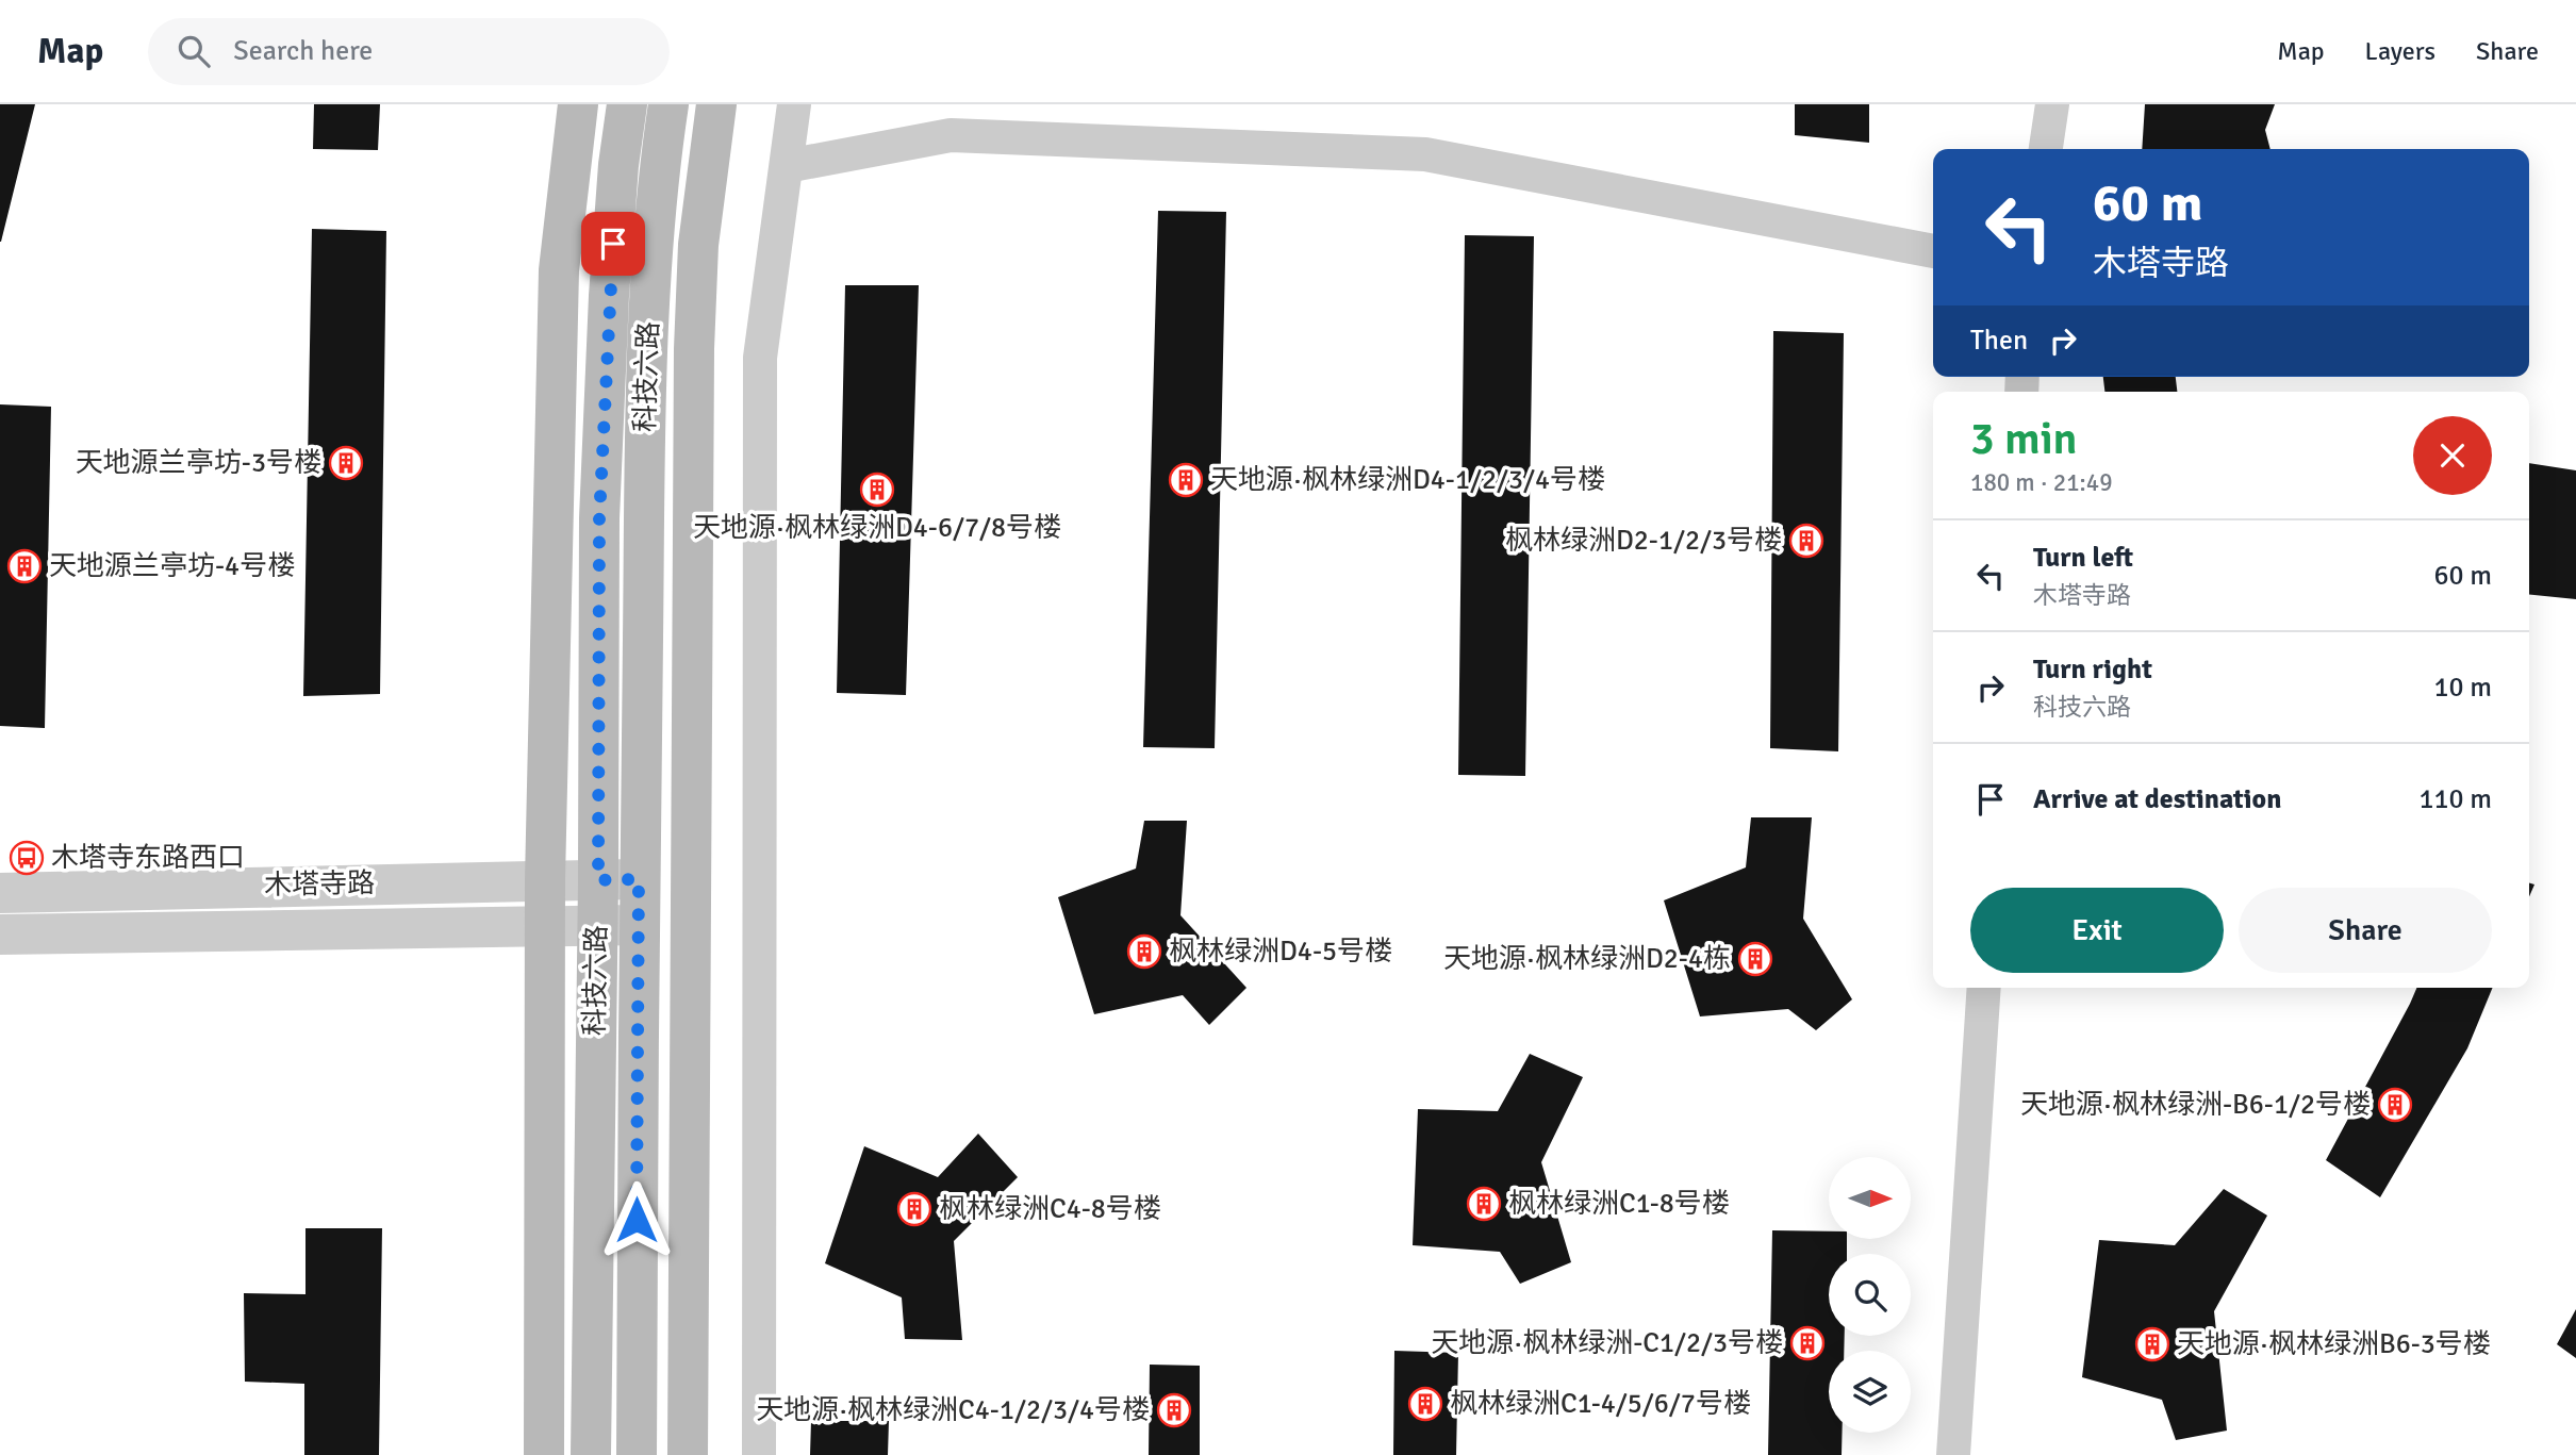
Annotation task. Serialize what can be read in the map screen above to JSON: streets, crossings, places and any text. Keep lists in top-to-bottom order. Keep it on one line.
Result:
{"streets":{"main road":["科技六路"],"street":["木塔寺路"]},"crossings":[["科技六路","木塔寺路"]],"places":{"building":["天地源兰亭坊-3号楼","天地源·枫林绿洲D4-1/2/3/4号楼","天地源·枫林绿洲D4-6/7/8号楼","枫林绿洲D2-1/2/3号楼","天地源兰亭坊-4号楼","枫林绿洲D4-5号楼","天地源·枫林绿洲D2-4栋","天地源·枫林绿洲-B6-1/2号楼","枫林绿洲C1-8号楼","枫林绿洲C4-8号楼","天地源·枫林绿洲-C1/2/3号楼","天地源·枫林绿洲B6-3号楼","枫林绿洲C1-4/5/6/7号楼","天地源·枫林绿洲C4-1/2/3/4号楼"],"bus stop":["木塔寺东路西口"]},"north":"right","page":{"header":"Map","search":"Search here","nav":["Map","Layers","Share"],"turn":["60 m","木塔寺路"],"then":"Then","heading":["3 min","180 m · 21:49"],"list":[{"name":"Turn left","note":"木塔寺路","value":"60 m"},{"name":"Turn right","note":"科技六路","value":"10 m"},{"name":"Arrive at destination","value":"110 m"}],"buttons":["Exit","Share"]}}
